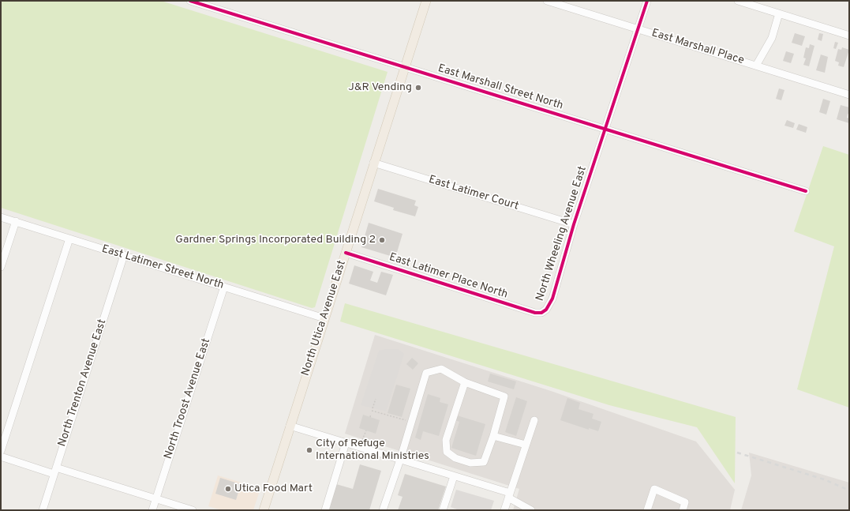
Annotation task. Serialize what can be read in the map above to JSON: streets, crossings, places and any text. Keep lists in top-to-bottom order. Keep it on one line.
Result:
{"streets":{"main road":["North Utica Avenue East"],"street":["East Marshall Place","East Marshall Street North","East Latimer Court","North Wheeling Avenue East","East Latimer Street North","East Latimer Place North","North Trenton Avenue East","North Troost Avenue East"]},"crossings":[["East Marshall Place","North Wheeling Avenue East"],["East Marshall Street North","North Wheeling Avenue East"],["East Marshall Street North","North Utica Avenue East"],["East Latimer Court","North Wheeling Avenue East"],["East Latimer Court","North Utica Avenue East"],["North Wheeling Avenue East","East Latimer Place North"],["East Latimer Street North","North Utica Avenue East"],["East Latimer Street North","North Trenton Avenue East"],["East Latimer Street North","North Troost Avenue East"],["East Latimer Place North","North Utica Avenue East"]],"places":["J&R Vending","Gardner Springs Incorporated Building 2","City of Refuge International Ministries","Utica Food Mart"]}
